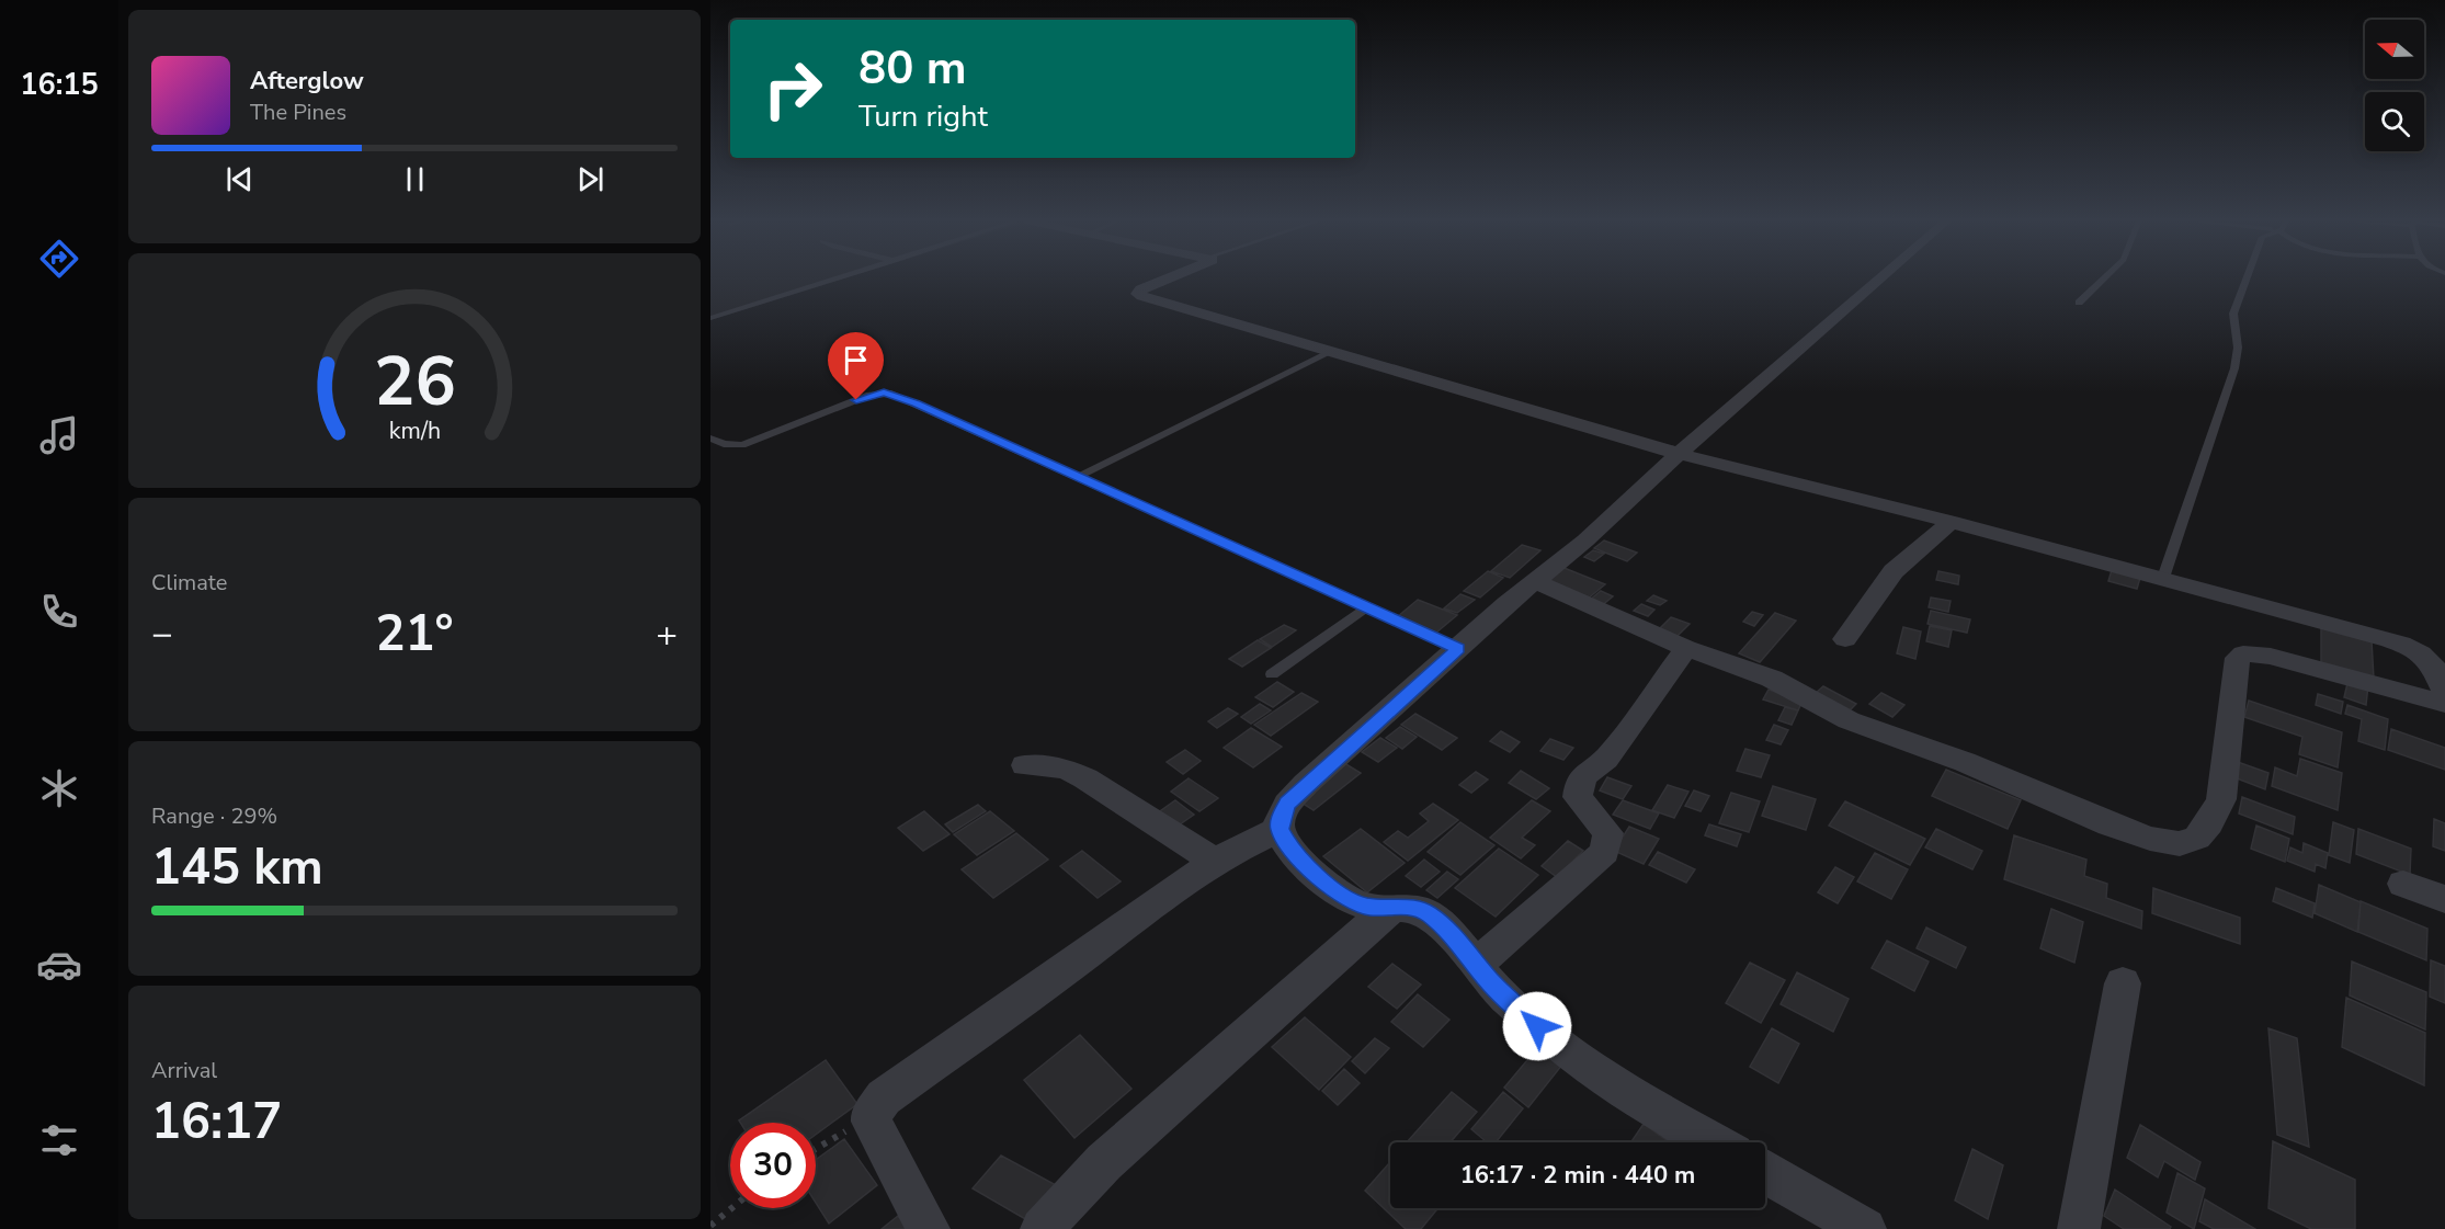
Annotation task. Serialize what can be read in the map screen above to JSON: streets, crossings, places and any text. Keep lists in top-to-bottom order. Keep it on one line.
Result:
{"north":"left","page":{"tabs":"16:15","turn":["80 m","Turn right"],"song":["Afterglow","The Pines"],"tile":["Climate",["Range · 29%","145 km"],["Arrival","16:17"]],"heat":["−","21°","+"],"limit":"30","trip":"16:17 · 2 min · 440 m","gauge":["26","km/h"]}}
